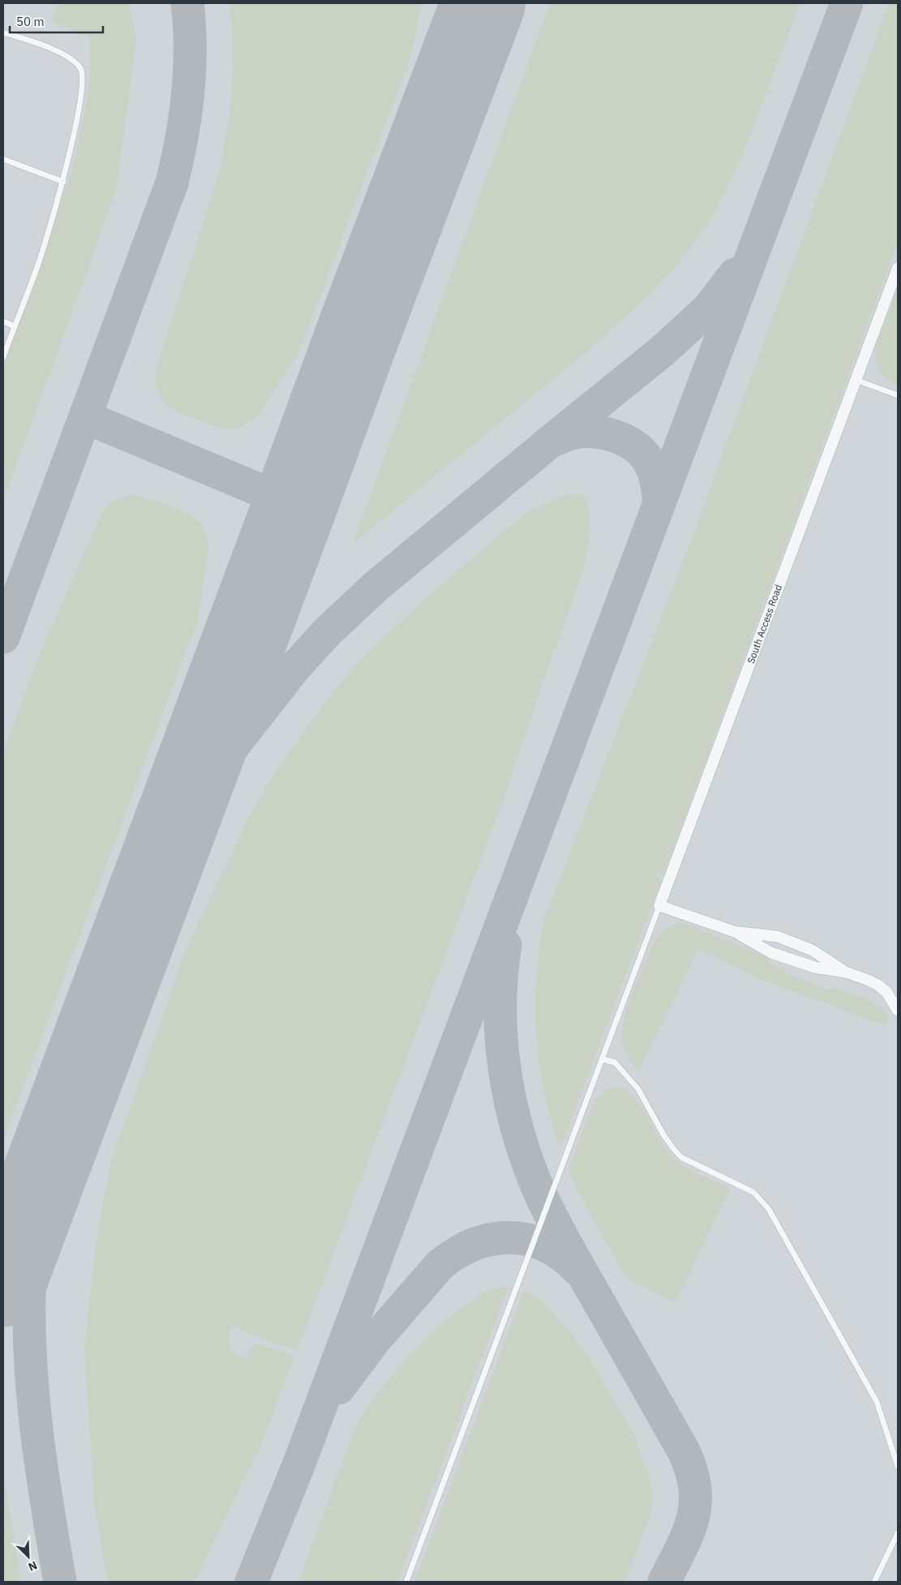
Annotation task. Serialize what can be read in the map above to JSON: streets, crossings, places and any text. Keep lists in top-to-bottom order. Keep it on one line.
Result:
{"streets":{"street":["South Access Road"]},"scale_bar":"50 m","north":"bottom right"}
